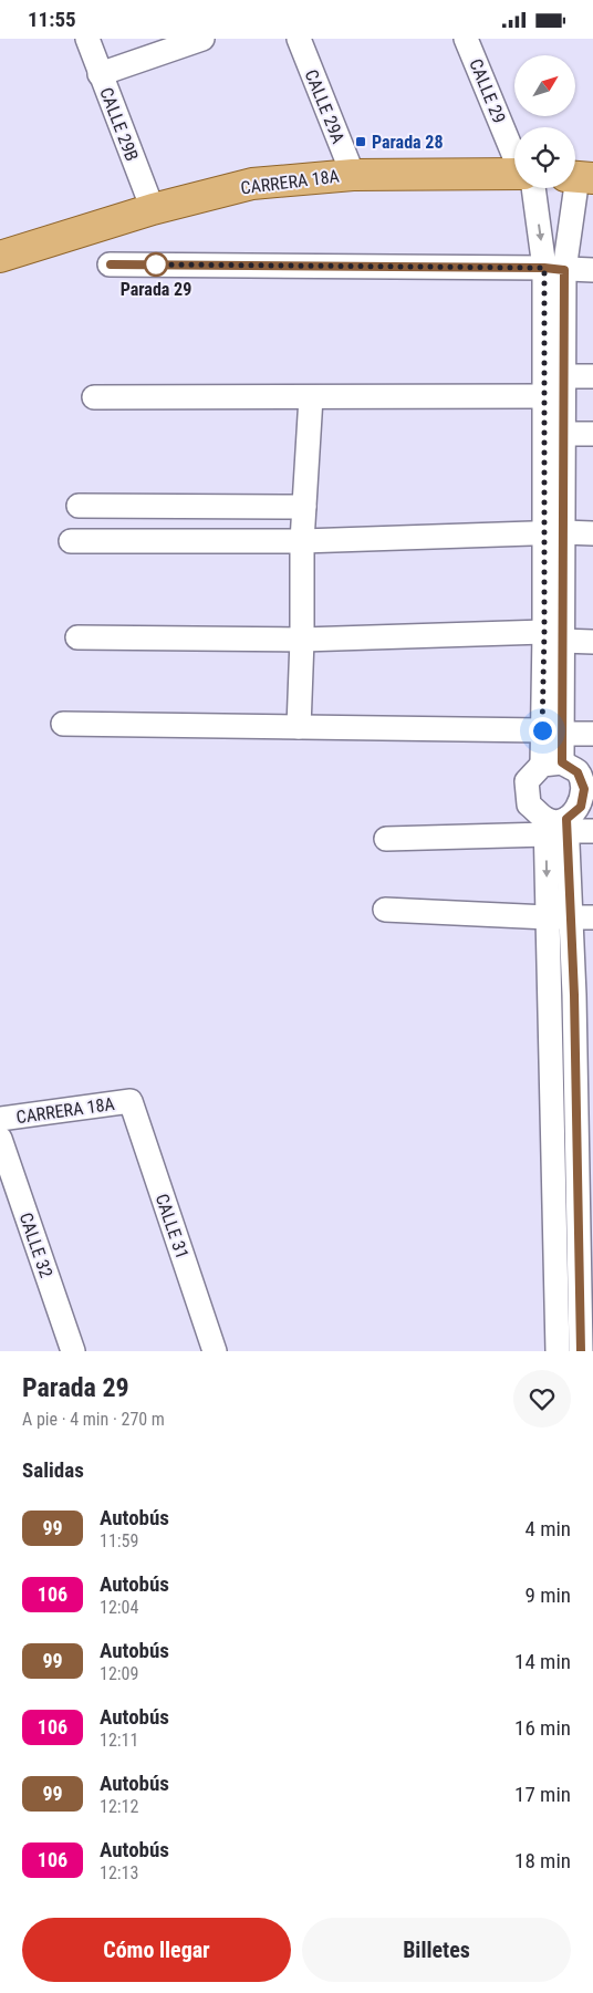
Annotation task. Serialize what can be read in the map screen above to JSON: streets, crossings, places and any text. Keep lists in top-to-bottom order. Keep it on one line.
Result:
{"streets":{"main road":["CARRERA 18A"],"street":["CALLE 29","CALLE 29A","CALLE 29B","CALLE 31","CALLE 32"]},"crossings":[["CALLE 29A","CARRERA 18A"],["CALLE 29B","CARRERA 18A"],["CARRERA 18A","CALLE 31"]],"one_way":["CALLE 29"],"places":{"transit":["Parada 28"],"other":["Parada 29"]},"lines":["bus line 99"],"north":"top right","page":{"status":"11:55","heading":[["Parada 29","A pie · 4 min · 270 m"],"Salidas"],"list":[{"mark":"99","name":"Autobús","note":"11:59","value":"4 min"},{"mark":"106","name":"Autobús","note":"12:04","value":"9 min"},{"mark":"99","name":"Autobús","note":"12:09","value":"14 min"},{"mark":"106","name":"Autobús","note":"12:11","value":"16 min"},{"mark":"99","name":"Autobús","note":"12:12","value":"17 min"},{"mark":"106","name":"Autobús","note":"12:13","value":"18 min"}],"buttons":["Cómo llegar","Billetes"]}}
